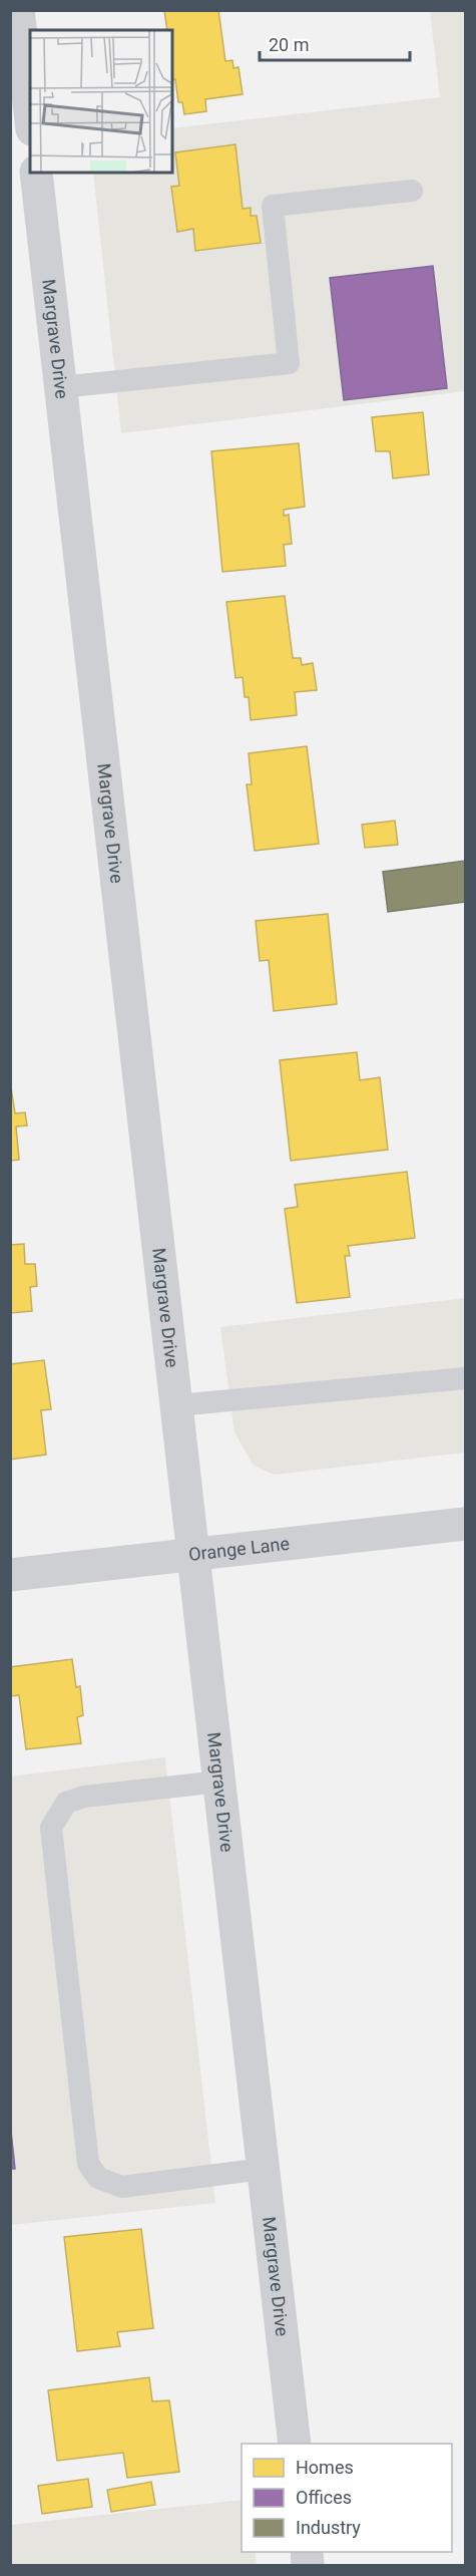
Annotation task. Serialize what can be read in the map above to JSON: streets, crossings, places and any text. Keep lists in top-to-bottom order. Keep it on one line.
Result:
{"streets":{"street":["Margrave Drive","Orange Lane"]},"crossings":[["Margrave Drive","Orange Lane"]],"legend":["Homes","Offices","Industry"],"scale_bar":"20 m"}
